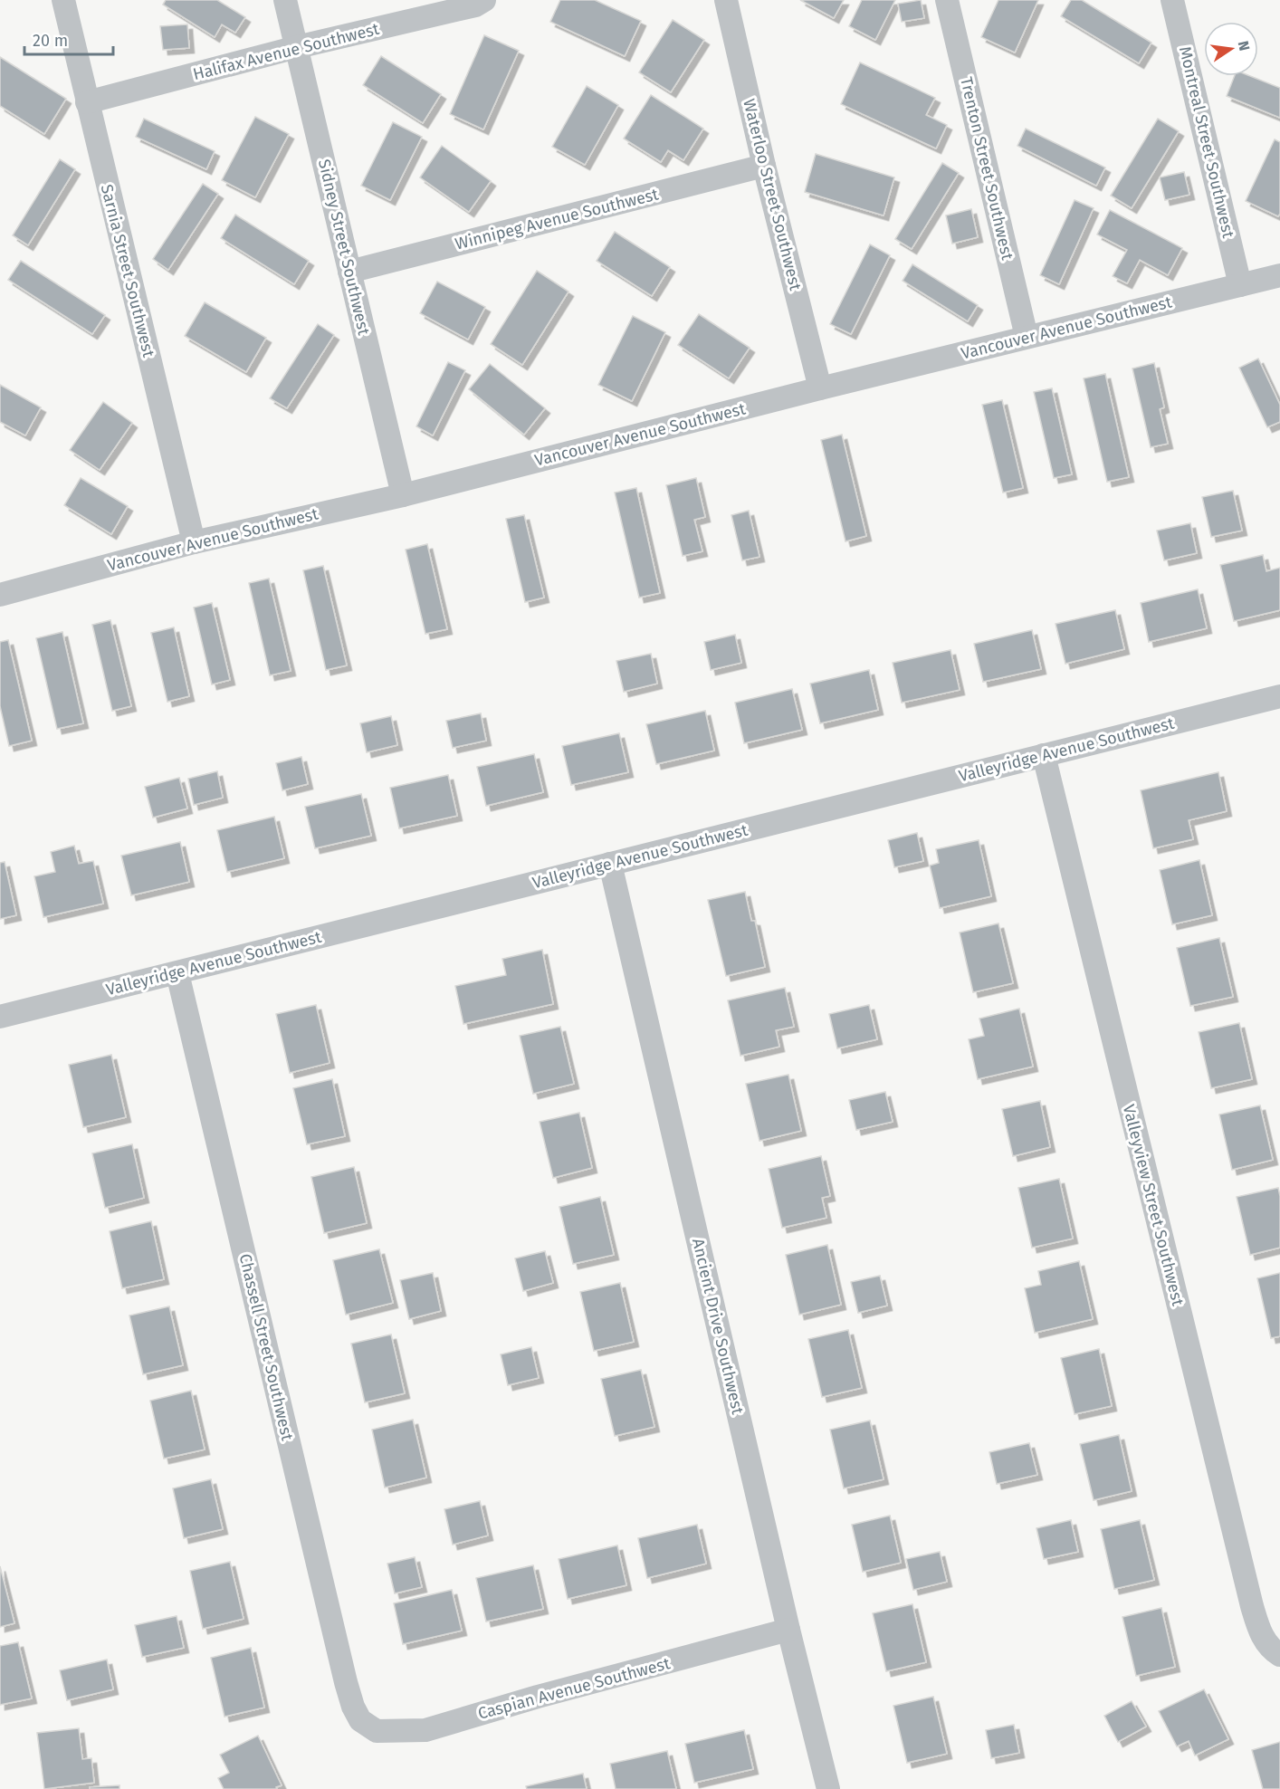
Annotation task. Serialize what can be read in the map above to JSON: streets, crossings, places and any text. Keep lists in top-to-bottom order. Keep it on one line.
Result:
{"streets":{"street":["Halifax Avenue Southwest","Montreal Street Southwest","Trenton Street Southwest","Waterloo Street Southwest","Winnipeg Avenue Southwest","Sidney Street Southwest","Sarnia Street Southwest","Vancouver Avenue Southwest","Valleyridge Avenue Southwest","Valleyview Street Southwest","Ancient Drive Southwest","Chassell Street Southwest","Caspian Avenue Southwest"]},"crossings":[["Halifax Avenue Southwest","Sidney Street Southwest"],["Halifax Avenue Southwest","Sarnia Street Southwest"],["Montreal Street Southwest","Vancouver Avenue Southwest"],["Trenton Street Southwest","Vancouver Avenue Southwest"],["Waterloo Street Southwest","Winnipeg Avenue Southwest"],["Waterloo Street Southwest","Vancouver Avenue Southwest"],["Winnipeg Avenue Southwest","Sidney Street Southwest"],["Sidney Street Southwest","Vancouver Avenue Southwest"],["Sarnia Street Southwest","Vancouver Avenue Southwest"],["Valleyridge Avenue Southwest","Valleyview Street Southwest"],["Valleyridge Avenue Southwest","Ancient Drive Southwest"],["Valleyridge Avenue Southwest","Chassell Street Southwest"],["Ancient Drive Southwest","Caspian Avenue Southwest"],["Chassell Street Southwest","Caspian Avenue Southwest"]],"scale_bar":"20 m","north":"right"}
